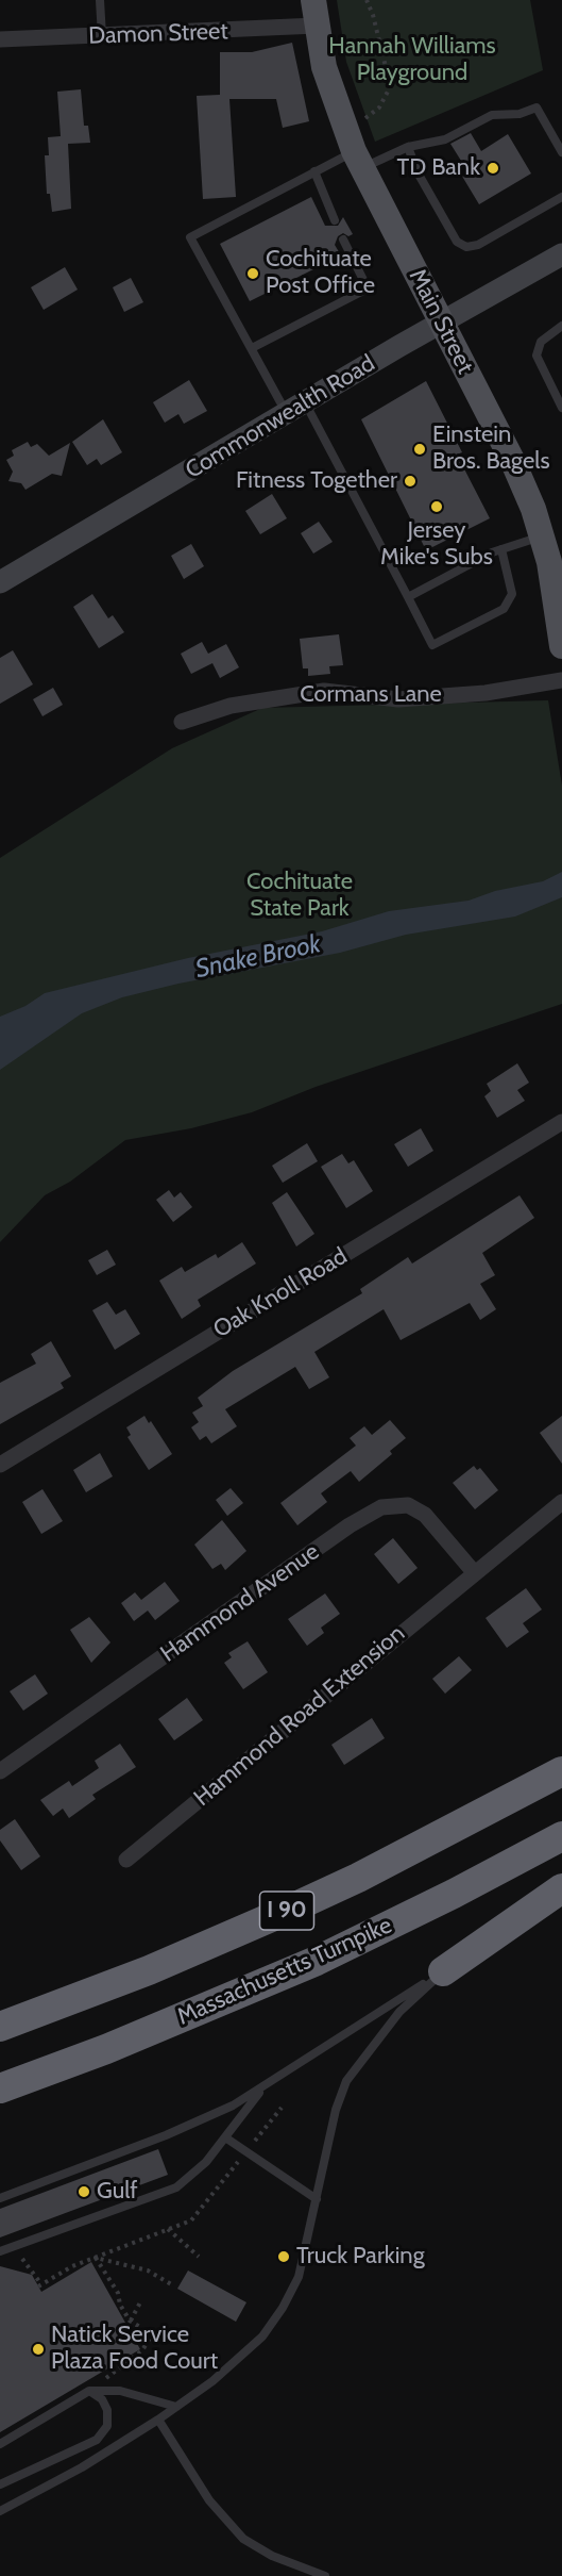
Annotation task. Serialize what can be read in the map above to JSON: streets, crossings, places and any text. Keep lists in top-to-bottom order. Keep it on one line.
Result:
{"streets":{"highway":["I 90","Massachusetts Turnpike"],"main road":["Main Street","Commonwealth Road"],"street":["Damon Street","Cormans Lane","Oak Knoll Road","Hammond Avenue","Hammond Road Extension"]},"crossings":[["Damon Street","Main Street"],["Main Street","Commonwealth Road"],["Hammond Avenue","Hammond Road Extension"]],"water":["Snake Brook"],"parks":["Hannah Williams Playground","Cochituate State Park"],"places":["TD Bank","Cochituate Post Office","Einstein Bros. Bagels","Fitness Together","Jersey Mike's Subs","Gulf","Truck Parking","Natick Service Plaza Food Court"]}
